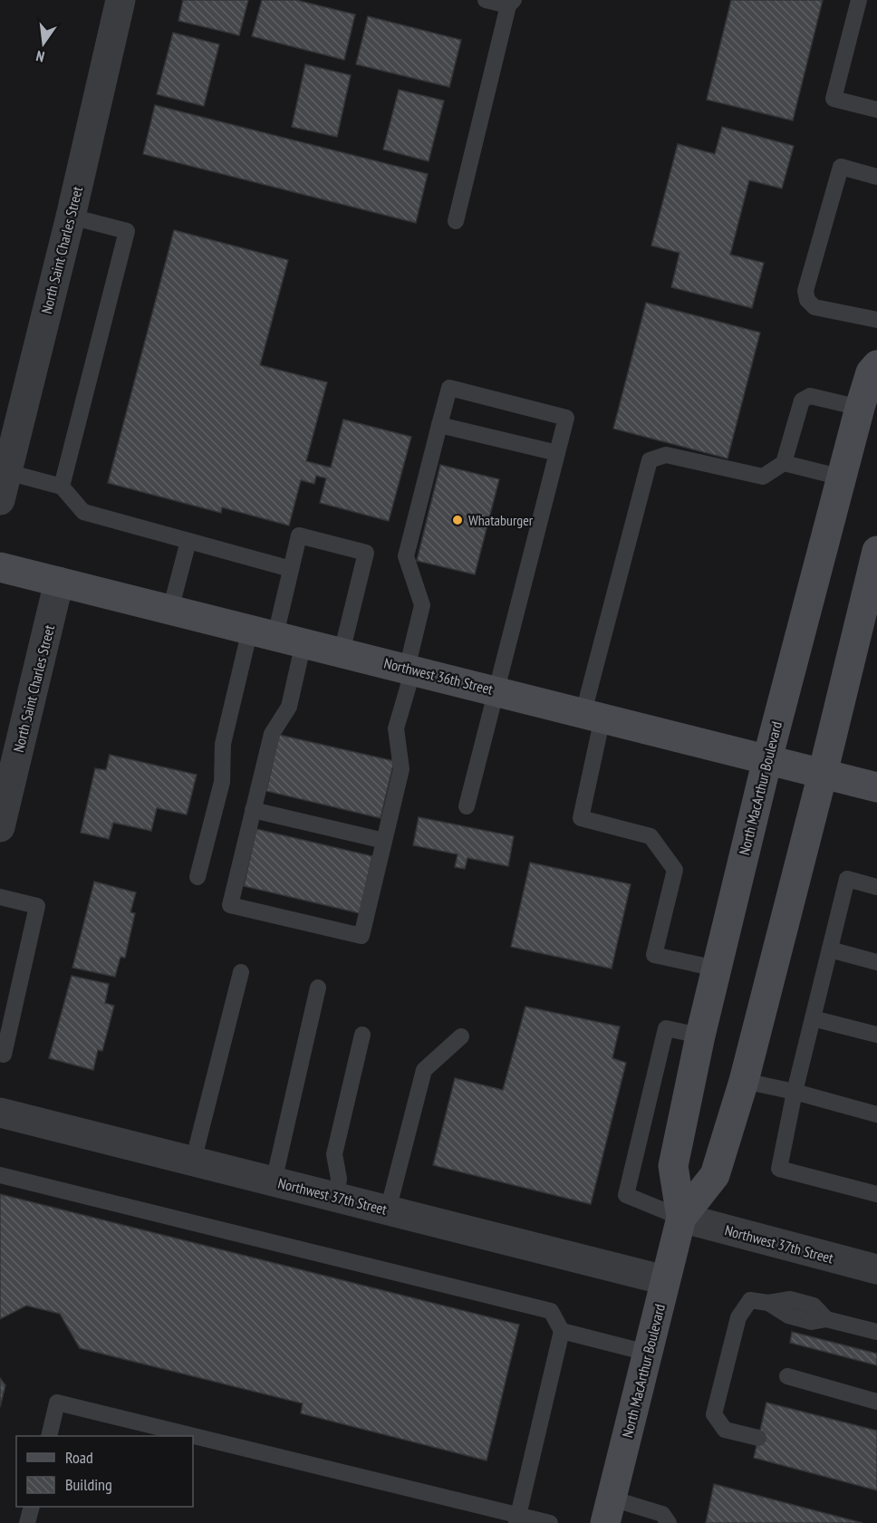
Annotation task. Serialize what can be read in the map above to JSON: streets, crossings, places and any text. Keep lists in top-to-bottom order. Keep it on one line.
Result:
{"streets":{"main road":["Northwest 36th Street","North MacArthur Boulevard"],"street":["North Saint Charles Street","Northwest 37th Street"]},"crossings":[["North Saint Charles Street","Northwest 36th Street"],["Northwest 36th Street","North MacArthur Boulevard"],["North MacArthur Boulevard","Northwest 37th Street"]],"places":["Whataburger"],"legend":["Road","Building"],"north":"bottom"}
